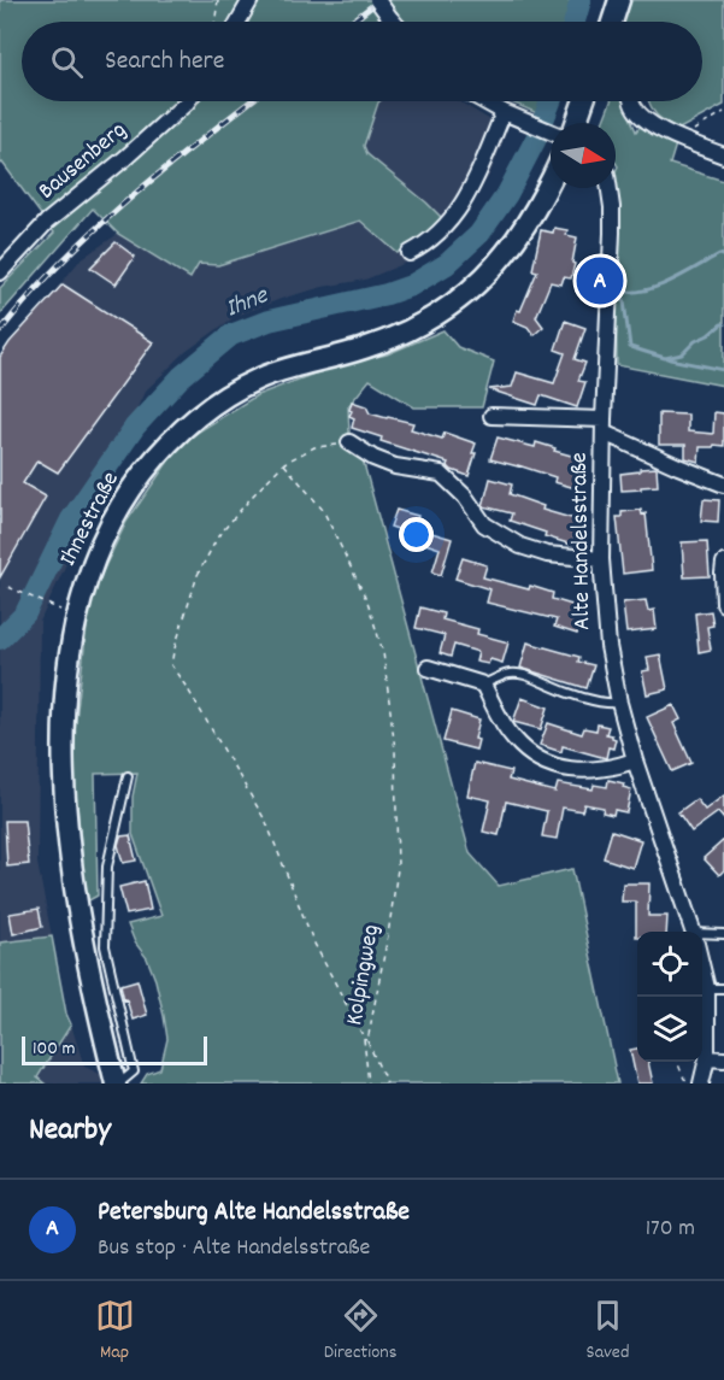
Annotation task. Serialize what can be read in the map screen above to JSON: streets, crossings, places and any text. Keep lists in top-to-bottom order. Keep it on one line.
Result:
{"streets":{"main road":["Ihnestraße"],"street":["Bausenberg","Alte Handelsstraße"],"path":["Kolpingweg"]},"water":["Ihne"],"scale_bar":"100 m","north":"right","page":{"search":"Search here","pins":"A","scale":"100 m","heading":"Nearby","list":[{"mark":"A","name":"Petersburg Alte Handelsstraße","note":"Bus stop · Alte Handelsstraße","value":"170 m"}],"nav":["Map","Directions","Saved"]}}
